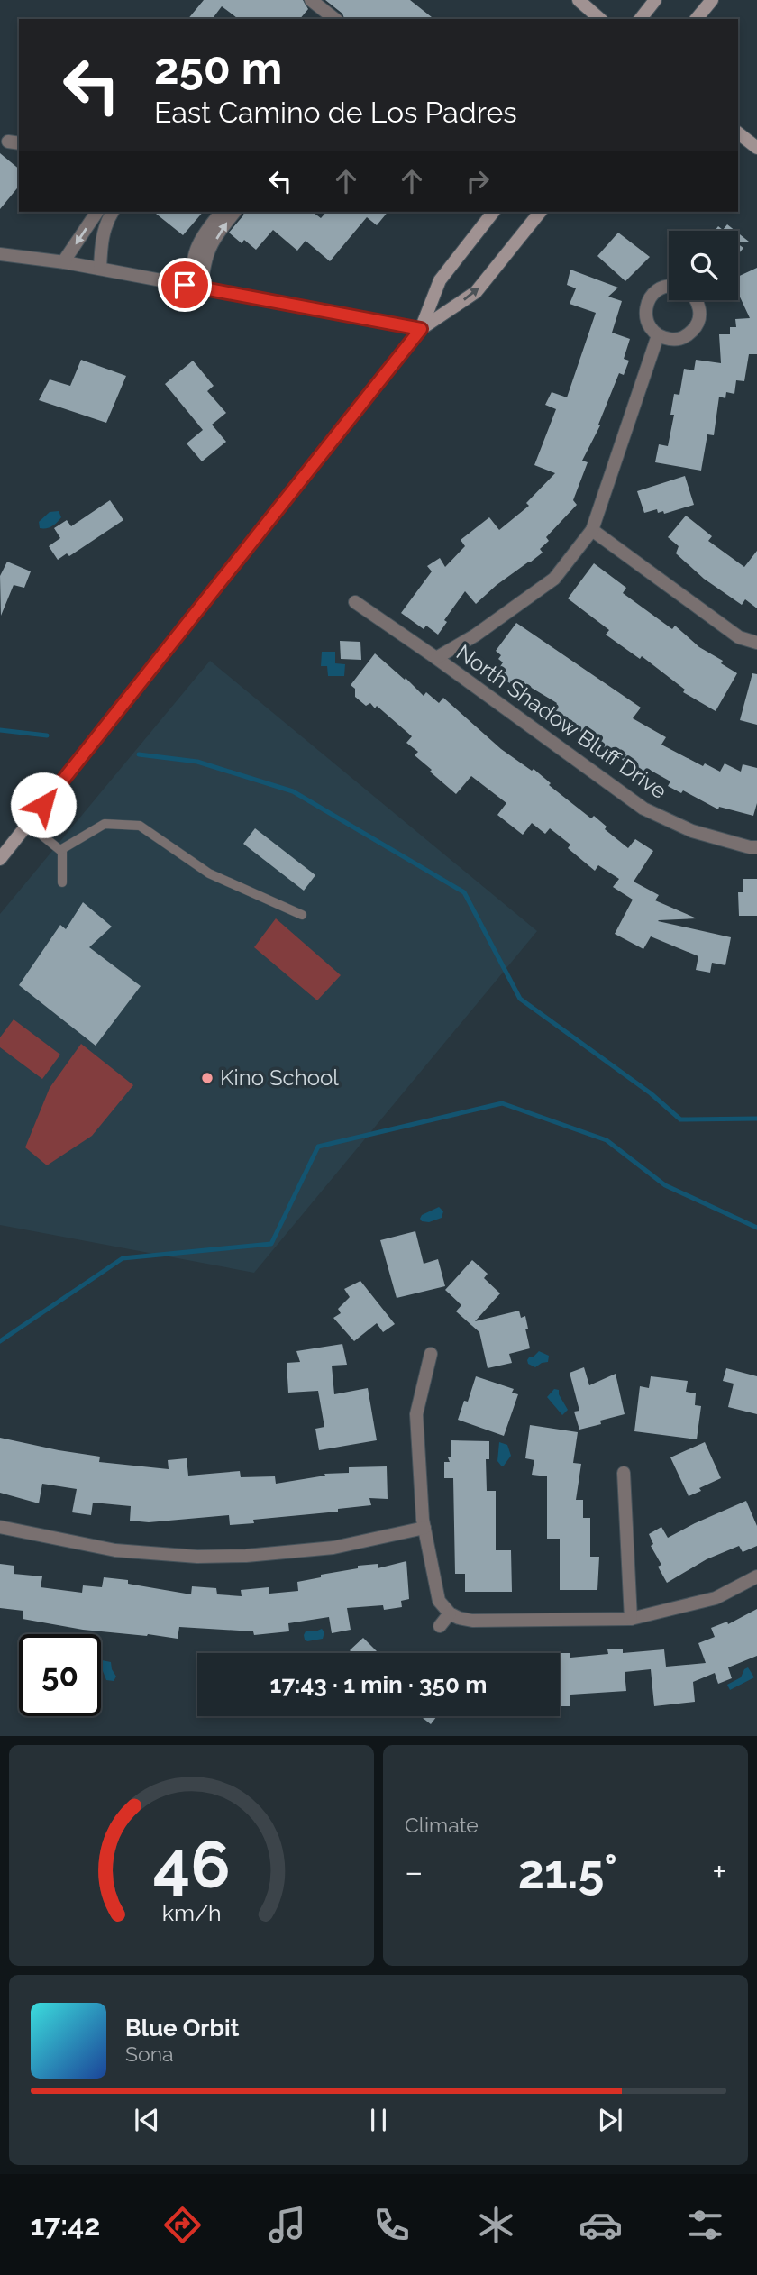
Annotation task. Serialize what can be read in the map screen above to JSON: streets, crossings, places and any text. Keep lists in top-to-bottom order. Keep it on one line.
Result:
{"streets":{"street":["North Shadow Bluff Drive"]},"places":["Kino School"],"page":{"turn":["250 m","East Camino de Los Padres"],"limit":"50","trip":"17:43 · 1 min · 350 m","tile":"Climate","heat":["−","21.5°","+"],"song":["Blue Orbit","Sona"],"tabs":"17:42","gauge":["46","km/h"]}}
